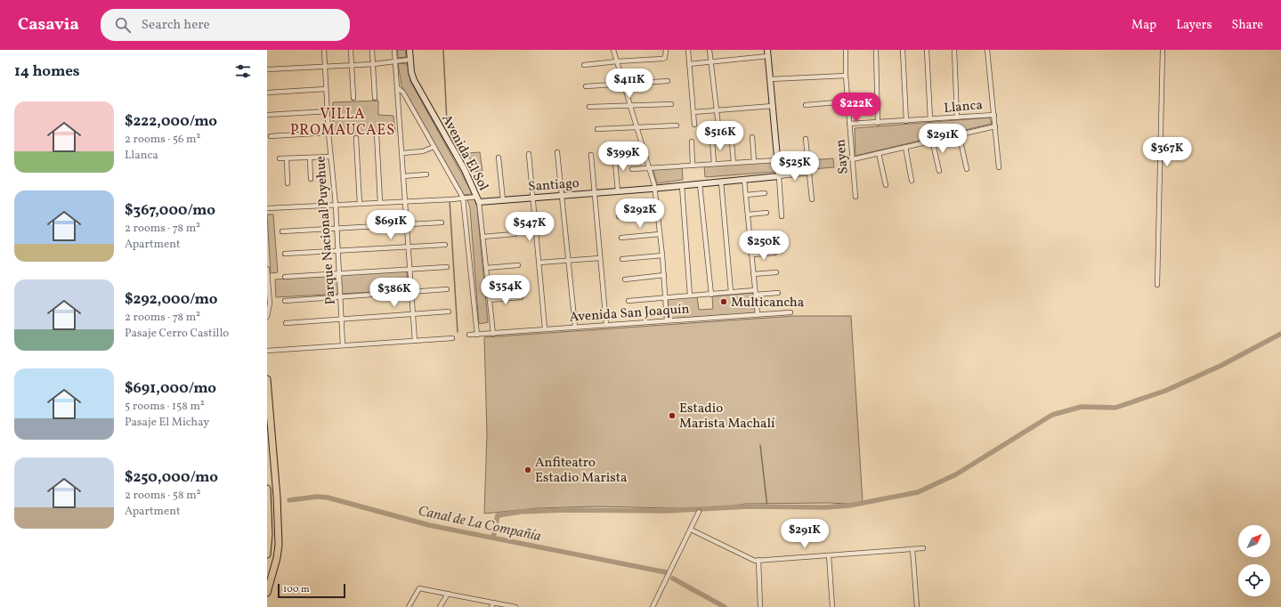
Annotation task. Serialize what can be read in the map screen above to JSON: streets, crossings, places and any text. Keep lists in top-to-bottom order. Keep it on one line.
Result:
{"streets":{"street":["Llanca","Avenida El Sol","Sayen","Santiago","Parque Nacional Puyehue","Avenida San Joaquín"]},"crossings":[["Llanca","Sayen"],["Avenida El Sol","Santiago"],["Avenida El Sol","Avenida San Joaquín"]],"districts":["VILLA PROMAUCAES"],"water":["Canal de La Compañía"],"places":["Multicancha","Estadio Marista Machalí","Anfiteatro Estadio Marista"],"scale_bar":"100 m","north":"top right","page":{"header":"Casavia","search":"Search here","nav":["Map","Layers","Share"],"heading":"14 homes","price":["$411K","$222K","$516K","$291K","$367K","$399K","$525K","$292K","$691K","$547K","$250K","$354K","$386K","$291K"],"list":[{"name":"$222,000/mo","note":"2 rooms · 56 m² · Llanca"},{"name":"$367,000/mo","note":"2 rooms · 78 m² · Apartment"},{"name":"$292,000/mo","note":"2 rooms · 78 m² · Pasaje Cerro Castillo"},{"name":"$691,000/mo","note":"5 rooms · 158 m² · Pasaje El Michay"},{"name":"$250,000/mo","note":"2 rooms · 58 m² · Apartment"}],"scale":"100 m"}}
